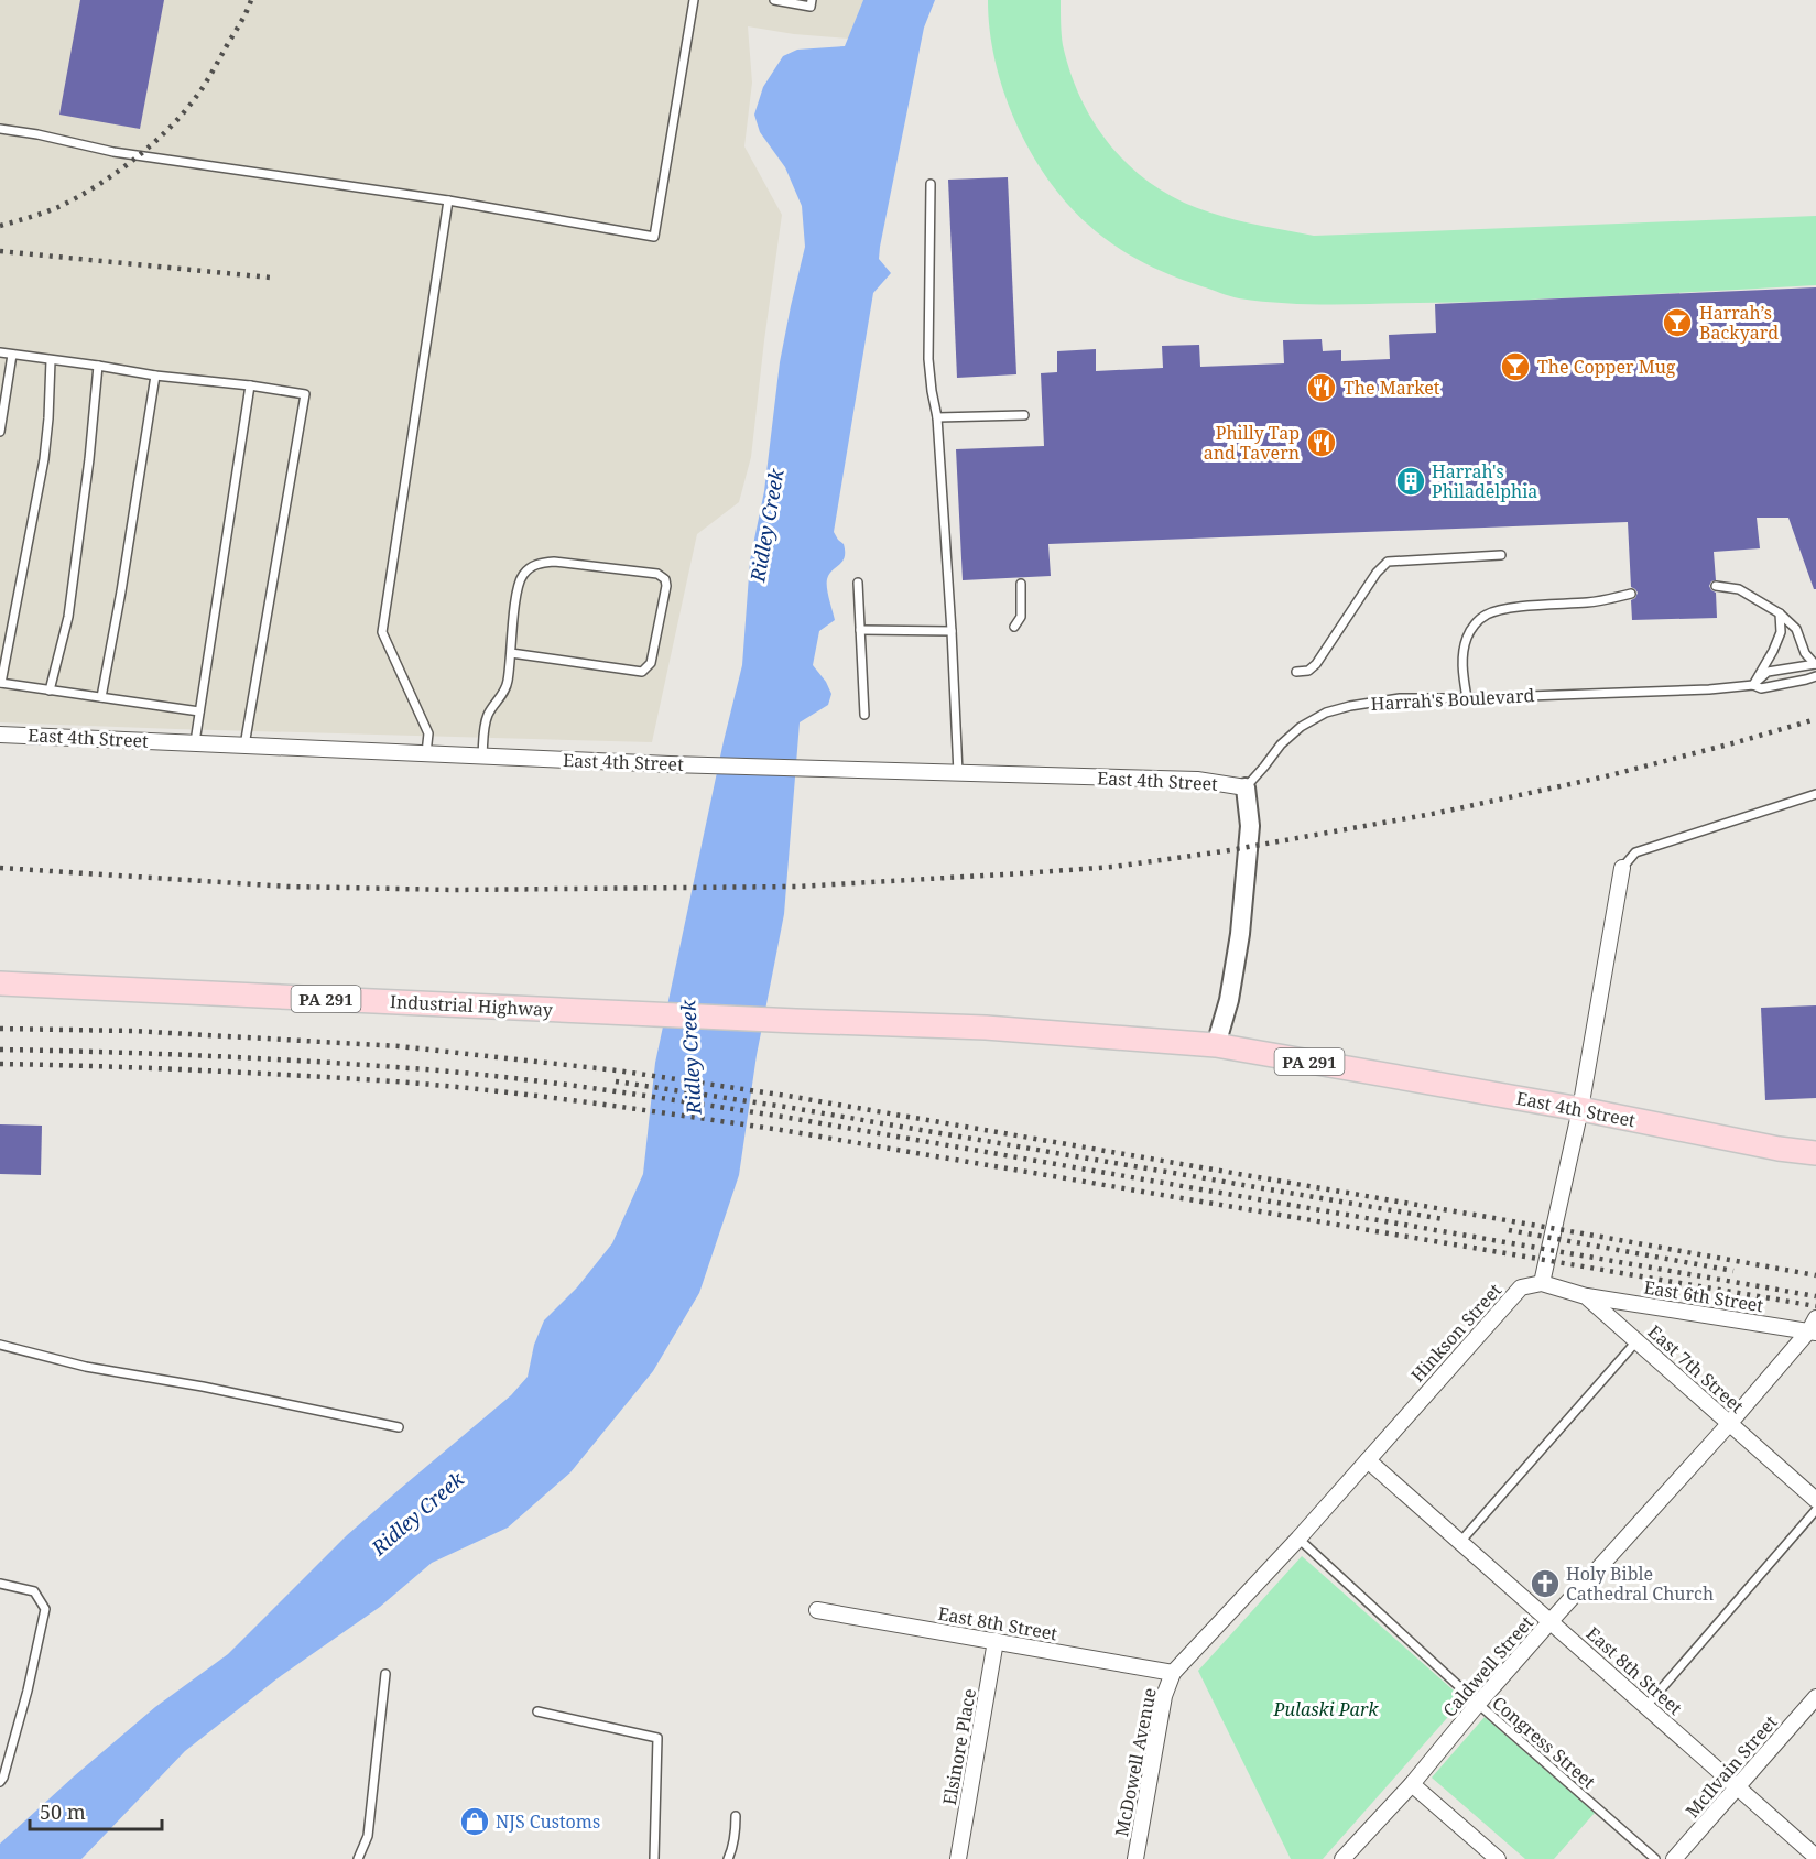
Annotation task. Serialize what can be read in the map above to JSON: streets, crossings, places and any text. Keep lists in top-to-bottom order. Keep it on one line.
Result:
{"streets":{"main road":["East 4th Street","PA 291","Industrial Highway"],"street":["East 6th Street","Hinkson Street","East 7th Street","East 8th Street","Caldwell Street","Elsinore Place","McDowell Avenue","McIlvain Street"],"lane":["Harrah's Boulevard","Congress Street"]},"crossings":[["Harrah's Boulevard","East 4th Street"],["East 4th Street","Industrial Highway"],["East 6th Street","East 7th Street"],["East 6th Street","Caldwell Street"],["Hinkson Street","East 7th Street"],["Hinkson Street","East 8th Street"],["Hinkson Street","Congress Street"],["Hinkson Street","McDowell Avenue"],["East 7th Street","Caldwell Street"],["East 8th Street","Caldwell Street"],["East 8th Street","Elsinore Place"],["East 8th Street","McDowell Avenue"],["East 8th Street","McIlvain Street"],["Caldwell Street","Congress Street"]],"water":["Ridley Creek"],"parks":["Pulaski Park"],"places":{"bar":["Harrah’s Backyard","The Copper Mug"],"restaurant":["The Market","Philly Tap and Tavern"],"building":["Harrah's Philadelphia"],"church":["Holy Bible Cathedral Church"],"shop":["NJS Customs"]},"scale_bar":"50 m"}
